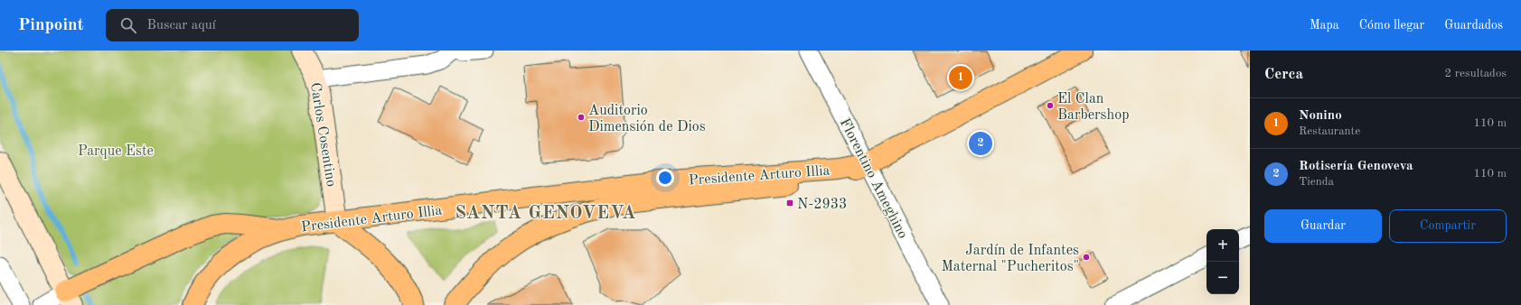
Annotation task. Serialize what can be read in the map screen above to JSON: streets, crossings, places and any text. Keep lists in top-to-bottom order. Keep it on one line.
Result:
{"streets":{"main road":["Presidente Arturo Illia"],"street":["Carlos Cosentino","Florentino Ameghino"]},"crossings":[["Carlos Cosentino","Presidente Arturo Illia"],["Presidente Arturo Illia","Florentino Ameghino"]],"districts":["SANTA GENOVEVA"],"parks":["Parque Este"],"places":{"other":["El Clan Barbershop","Auditorio Dimensión de Dios","Jardín de Infantes Maternal \"Pucheritos\""],"transit":["N-2933"]},"page":{"header":"Pinpoint","search":"Buscar aquí","nav":["Mapa","Cómo llegar","Guardados"],"heading":["Cerca","2 resultados"],"pins":["1","2"],"list":[{"mark":"1","name":"Nonino","note":"Restaurante","value":"110 m"},{"mark":"2","name":"Rotisería Genoveva","note":"Tienda","value":"110 m"}],"buttons":["Guardar","Compartir"],"map_buttons":["+","−"]}}
